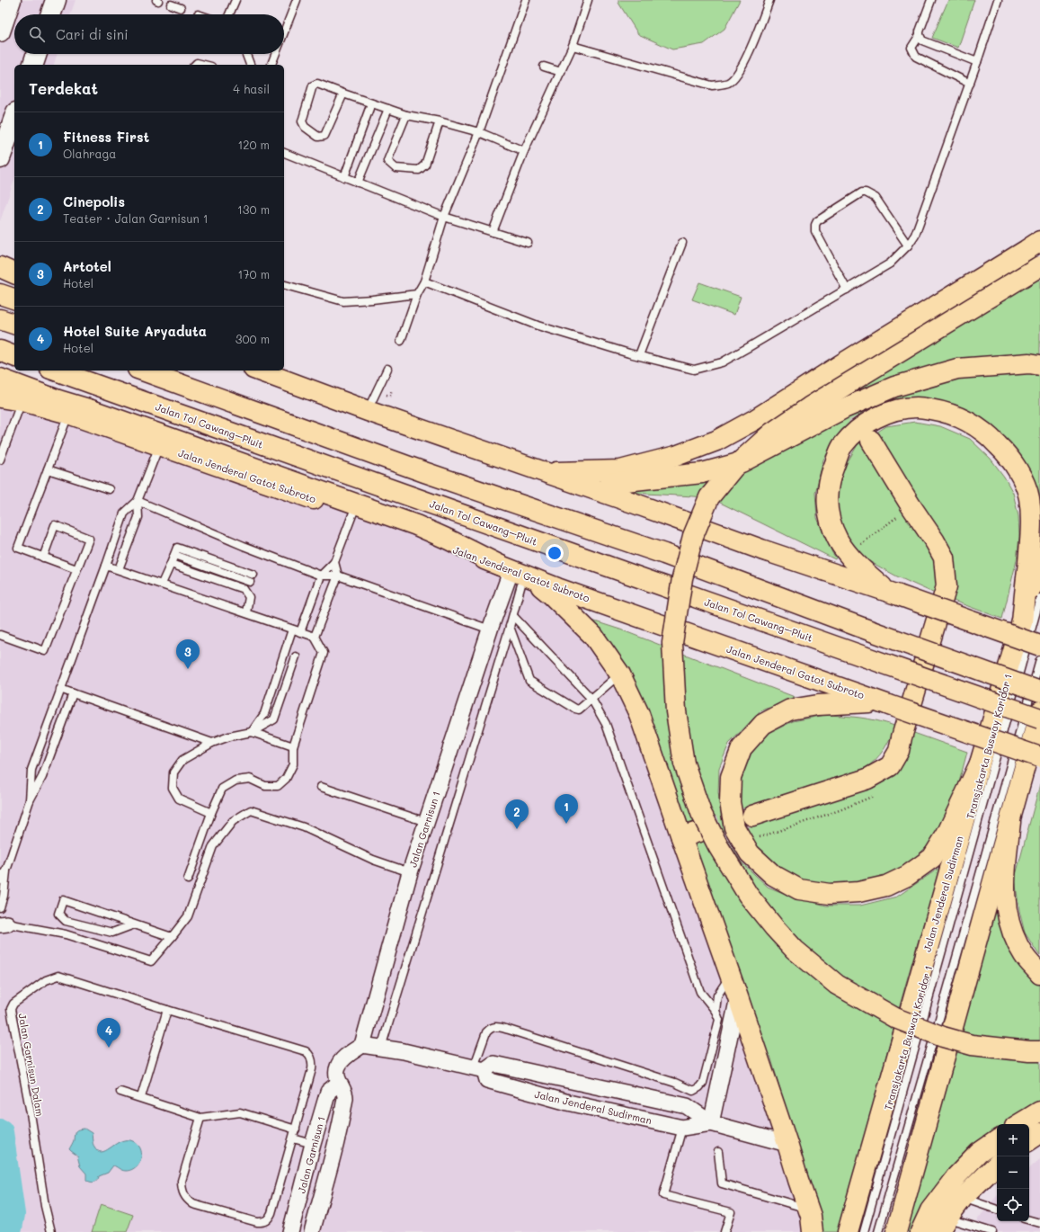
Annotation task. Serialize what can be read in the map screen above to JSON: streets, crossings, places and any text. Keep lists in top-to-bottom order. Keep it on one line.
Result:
{"streets":{"main road":["Jalan Tol Cawang–Pluit","Jalan Jenderal Gatot Subroto","Jalan Jenderal Sudirman"],"street":["Jalan Garnisun 1"],"lane":["Transjakarta Busway Koridor 1","Jalan Garnisun Dalam"]},"crossings":[["Jalan Jenderal Gatot Subroto","Jalan Garnisun 1"]],"page":{"search":"Cari di sini","heading":["Terdekat","4 hasil"],"list":[{"mark":"1","name":"Fitness First","note":"Olahraga","value":"120 m"},{"mark":"2","name":"Cinepolis","note":"Teater · Jalan Garnisun 1","value":"130 m"},{"mark":"3","name":"Artotel","note":"Hotel","value":"170 m"},{"mark":"4","name":"Hotel Suite Aryaduta","note":"Hotel","value":"300 m"}],"pins":["3","1","2","4"],"map_buttons":["+","−"]}}
